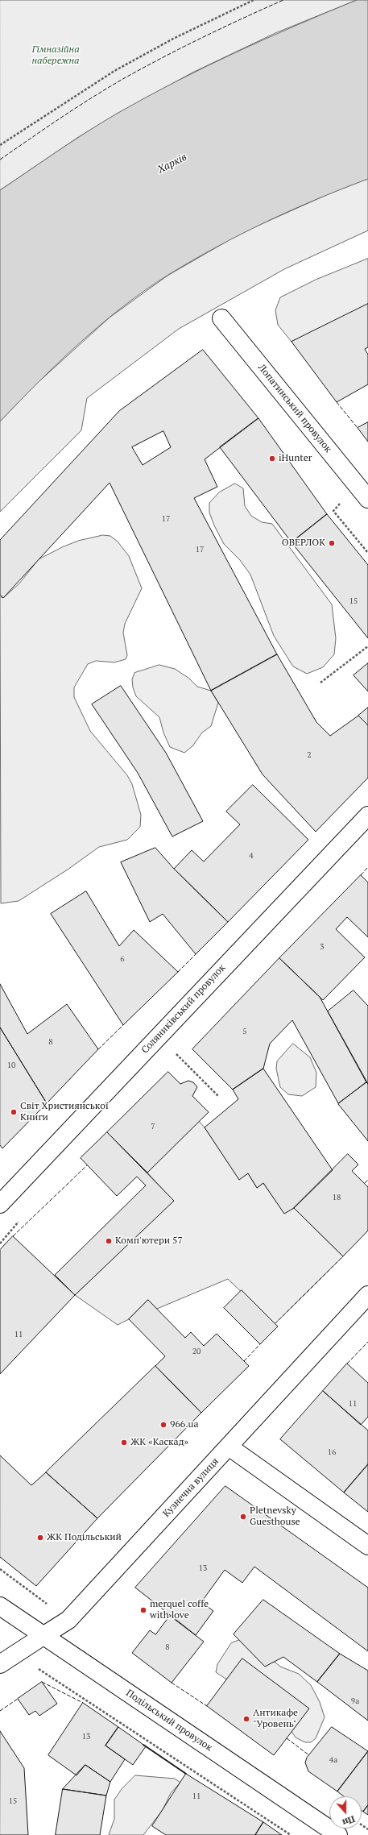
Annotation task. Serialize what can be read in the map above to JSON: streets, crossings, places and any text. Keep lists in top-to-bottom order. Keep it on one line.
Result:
{"streets":{"street":["Лопатинський провулок","Соляниківський провулок","Кузнечна вулиця","Подільський провулок"]},"crossings":[["Кузнечна вулиця","Подільський провулок"]],"water":["Харків"],"parks":["Гімназійна набережна"],"places":["iHunter","ОВЕРЛОК","Світ Християнської Книги","Комп'ютери 57","966.ua","ЖК «Каскад»","Pletnevsky Guesthouse","ЖК Подільський","merquel coffe with love","Антикафе \"Уровень\""],"house_numbers":["17","17","15","2","4","3","6","5","8","10","7","18","11","20","11","16","13","8","9а","13","4а","11","15"],"north":"bottom"}
